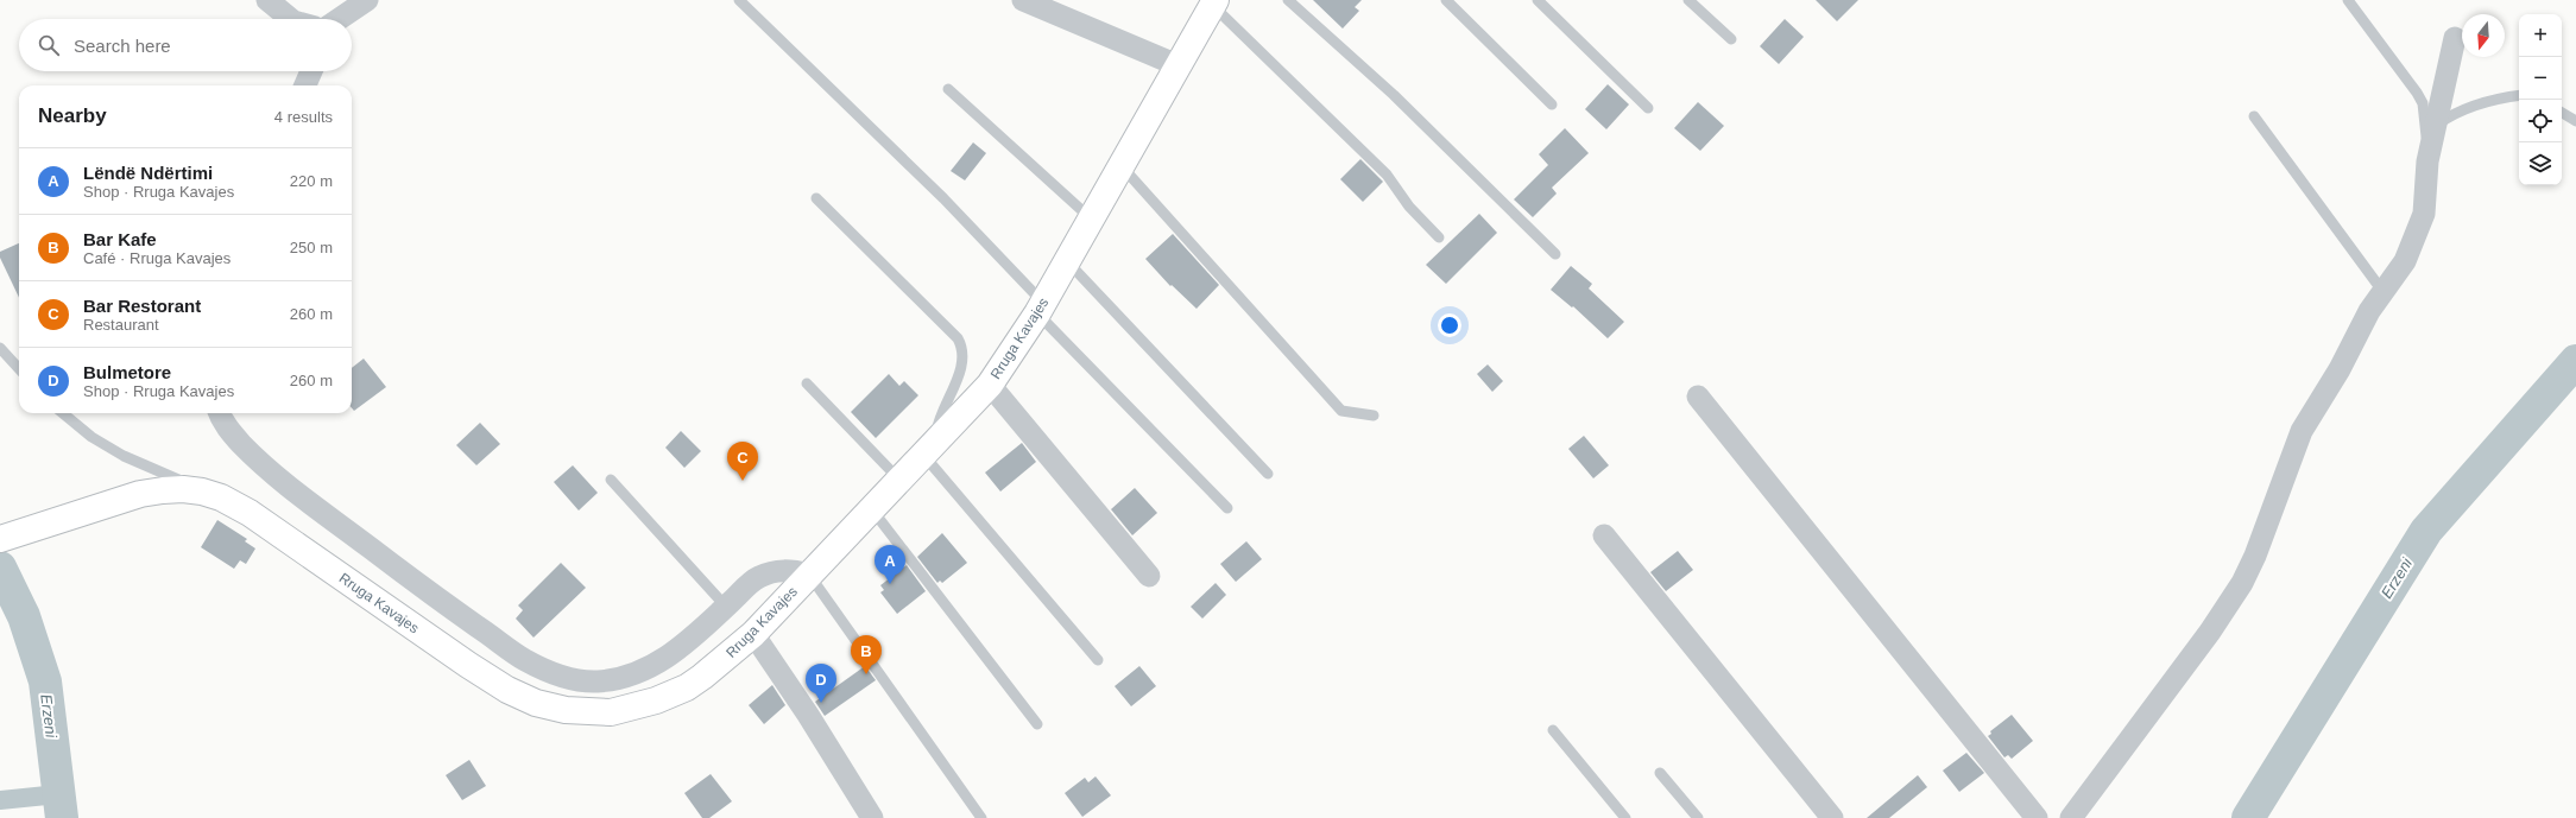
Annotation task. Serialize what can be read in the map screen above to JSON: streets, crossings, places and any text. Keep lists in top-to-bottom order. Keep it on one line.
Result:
{"streets":{"main road":["Rruga Kavajes"]},"water":["Erzeni"],"north":"bottom","page":{"map_buttons":["+","−"],"search":"Search here","heading":["Nearby","4 results"],"list":[{"mark":"A","name":"Lëndë Ndërtimi","note":"Shop · Rruga Kavajes","value":"220 m"},{"mark":"B","name":"Bar Kafe","note":"Café · Rruga Kavajes","value":"250 m"},{"mark":"C","name":"Bar Restorant","note":"Restaurant","value":"260 m"},{"mark":"D","name":"Bulmetore","note":"Shop · Rruga Kavajes","value":"260 m"}],"pins":["C","A","B","D"]}}
